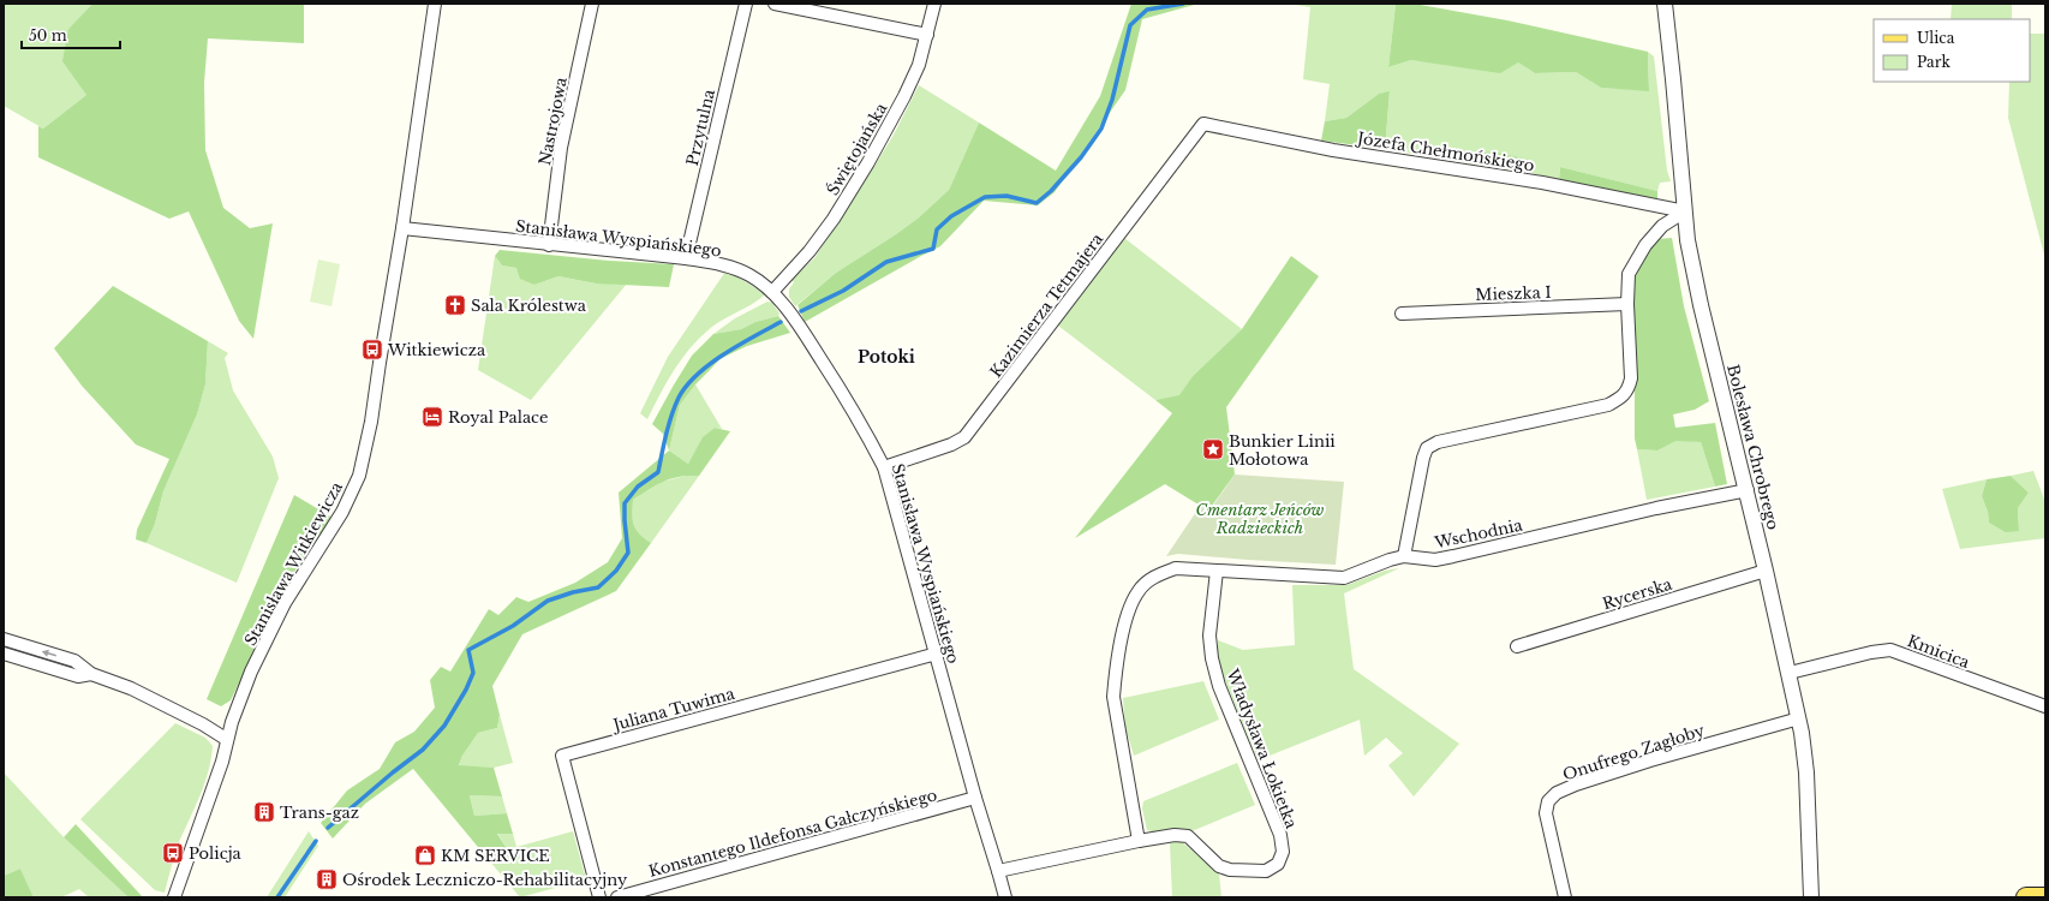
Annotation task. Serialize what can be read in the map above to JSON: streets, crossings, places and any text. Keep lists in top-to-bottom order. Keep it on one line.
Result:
{"streets":{"street":["Nastrojowa","Przytulna","Świętojańska","Józefa Chełmońskiego","Stanisława Wyspiańskiego","Mieszka I","Kazimierza Tetmajera","Bolesława Chrobrego","Wschodnia","Stanisława Witkiewicza","Rycerska","Kmicica","Juliana Tuwima","Władysława Łokietka","Onufrego Zagłoby","Konstantego Ildefonsa Gałczyńskiego"]},"crossings":[["Nastrojowa","Stanisława Wyspiańskiego"],["Przytulna","Stanisława Wyspiańskiego"],["Świętojańska","Stanisława Wyspiańskiego"],["Józefa Chełmońskiego","Kazimierza Tetmajera"],["Józefa Chełmońskiego","Bolesława Chrobrego"],["Stanisława Wyspiańskiego","Kazimierza Tetmajera"],["Stanisława Wyspiańskiego","Stanisława Witkiewicza"],["Stanisława Wyspiańskiego","Juliana Tuwima"],["Stanisława Wyspiańskiego","Władysława Łokietka"],["Stanisława Wyspiańskiego","Konstantego Ildefonsa Gałczyńskiego"],["Bolesława Chrobrego","Wschodnia"],["Bolesława Chrobrego","Rycerska"],["Bolesława Chrobrego","Kmicica"],["Bolesława Chrobrego","Onufrego Zagłoby"],["Wschodnia","Władysława Łokietka"]],"districts":["Potoki"],"parks":["Cmentarz Jeńców Radzieckich"],"places":{"church":["Sala Królestwa"],"bus stop":["Witkiewicza","Policja"],"hotel":["Royal Palace"],"place":["Bunkier Linii Mołotowa"],"building":["Trans-gaz","Ośrodek Leczniczo-Rehabilitacyjny"],"shop":["KM SERVICE"]},"legend":["Ulica","Park"],"scale_bar":"50 m"}
